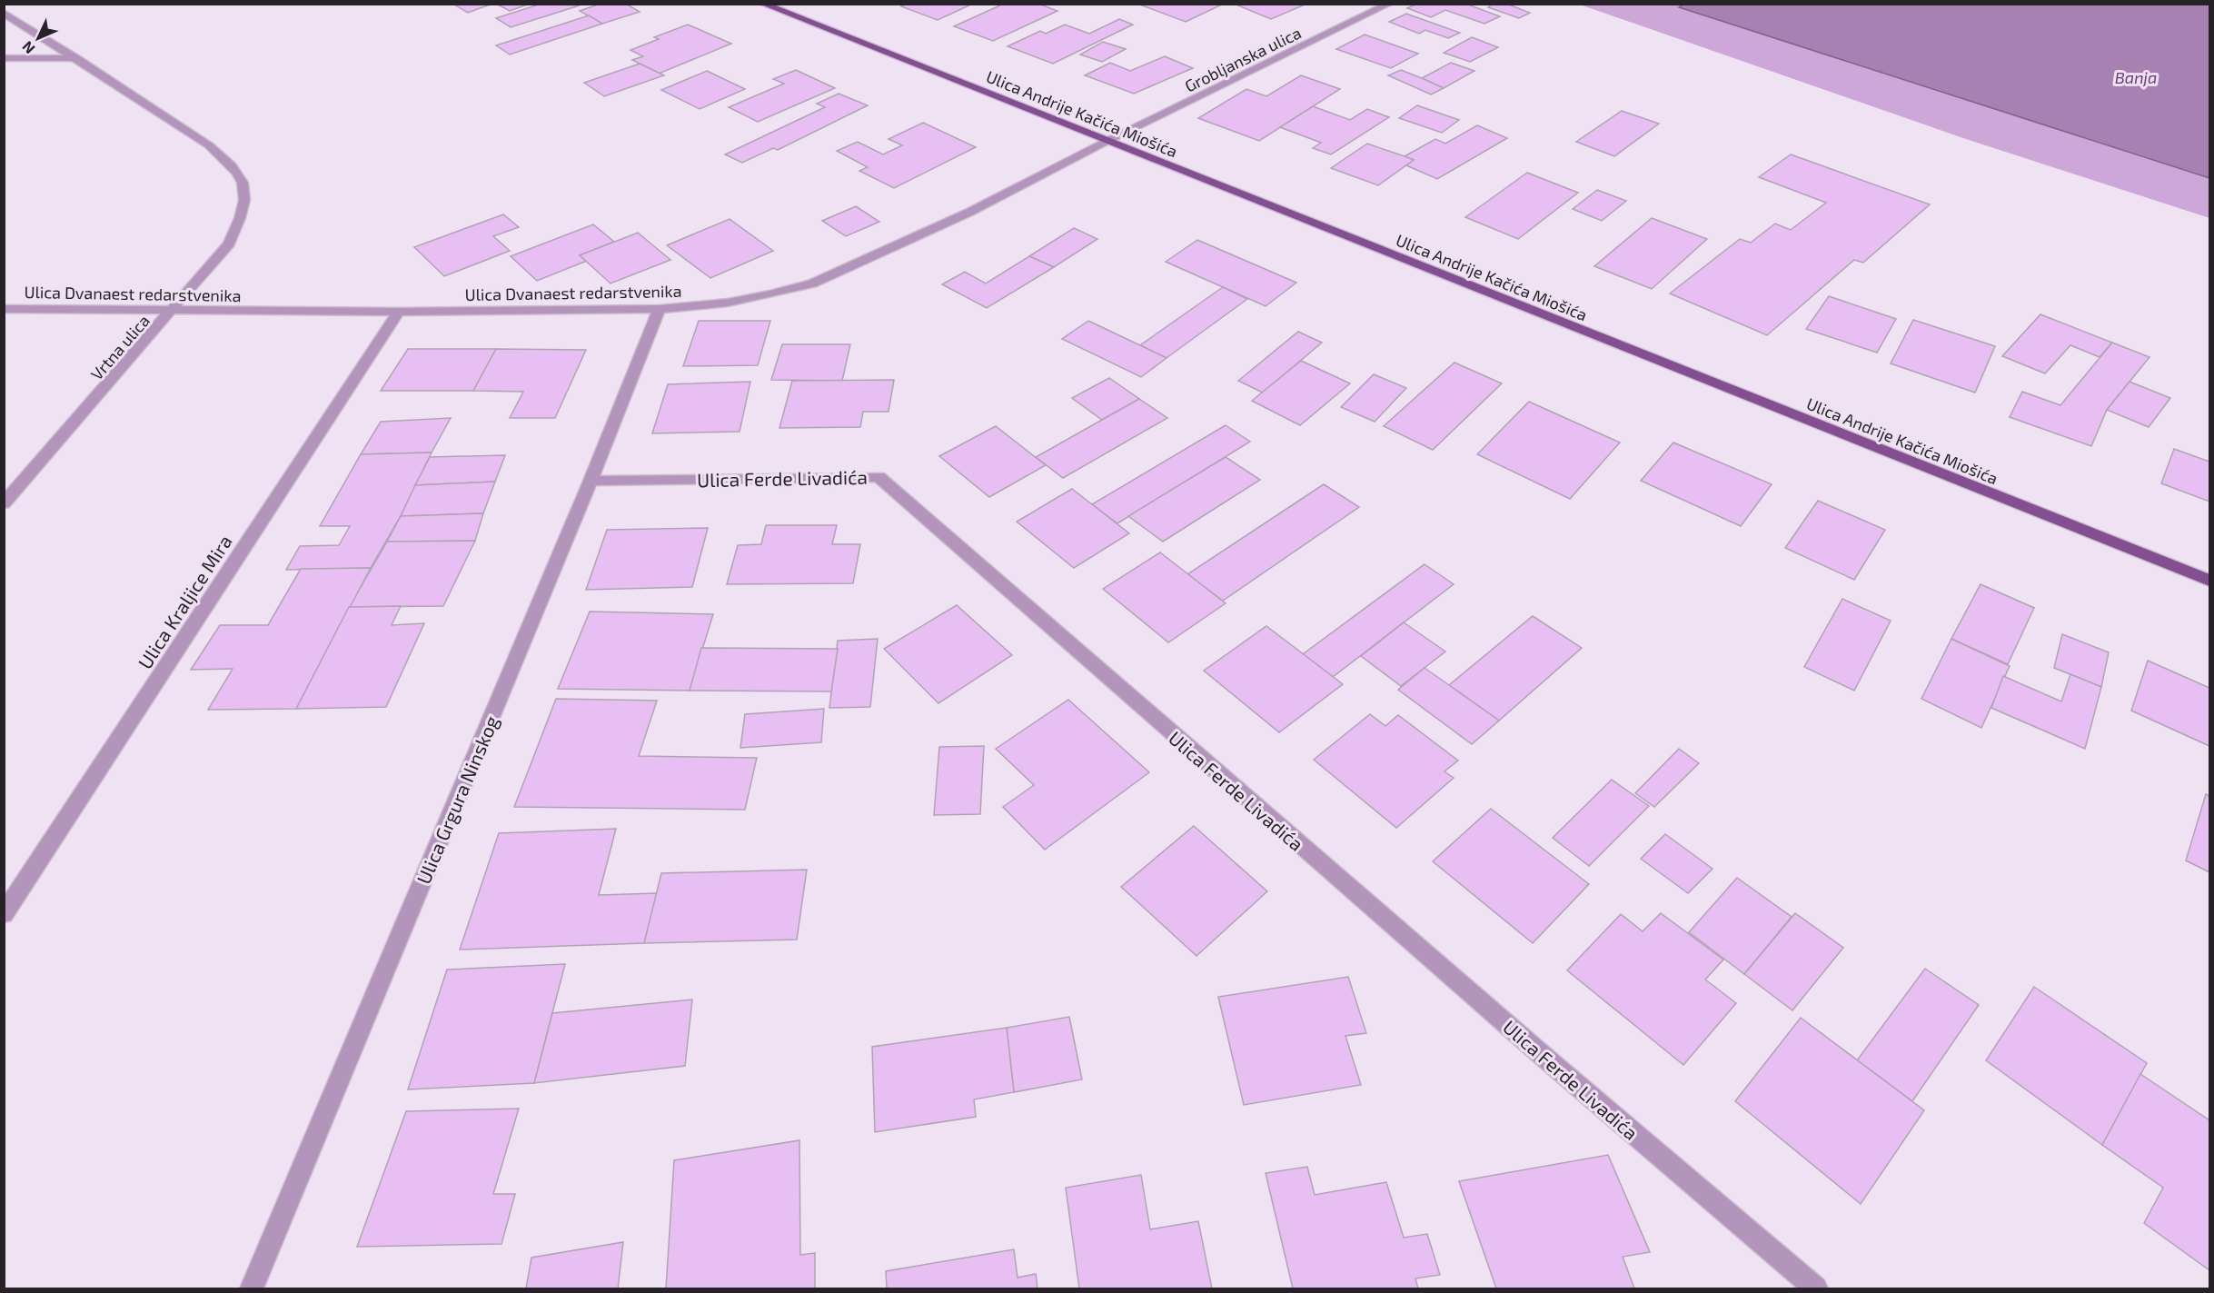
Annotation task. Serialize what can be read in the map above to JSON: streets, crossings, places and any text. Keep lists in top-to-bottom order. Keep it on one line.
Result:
{"streets":{"main road":["Ulica Andrije Kačića Miošića"],"street":["Grobljanska ulica","Ulica Dvanaest redarstvenika","Vrtna ulica","Ulica Ferde Livadića","Ulica Kraljice Mira","Ulica Grgura Ninskog"]},"crossings":[["Grobljanska ulica","Ulica Andrije Kačića Miošića"],["Grobljanska ulica","Ulica Dvanaest redarstvenika"],["Ulica Andrije Kačića Miošića","Ulica Dvanaest redarstvenika"],["Ulica Dvanaest redarstvenika","Vrtna ulica"],["Ulica Dvanaest redarstvenika","Ulica Kraljice Mira"],["Ulica Dvanaest redarstvenika","Ulica Grgura Ninskog"],["Ulica Ferde Livadića","Ulica Grgura Ninskog"]],"water":["Banja"],"north":"bottom left"}
